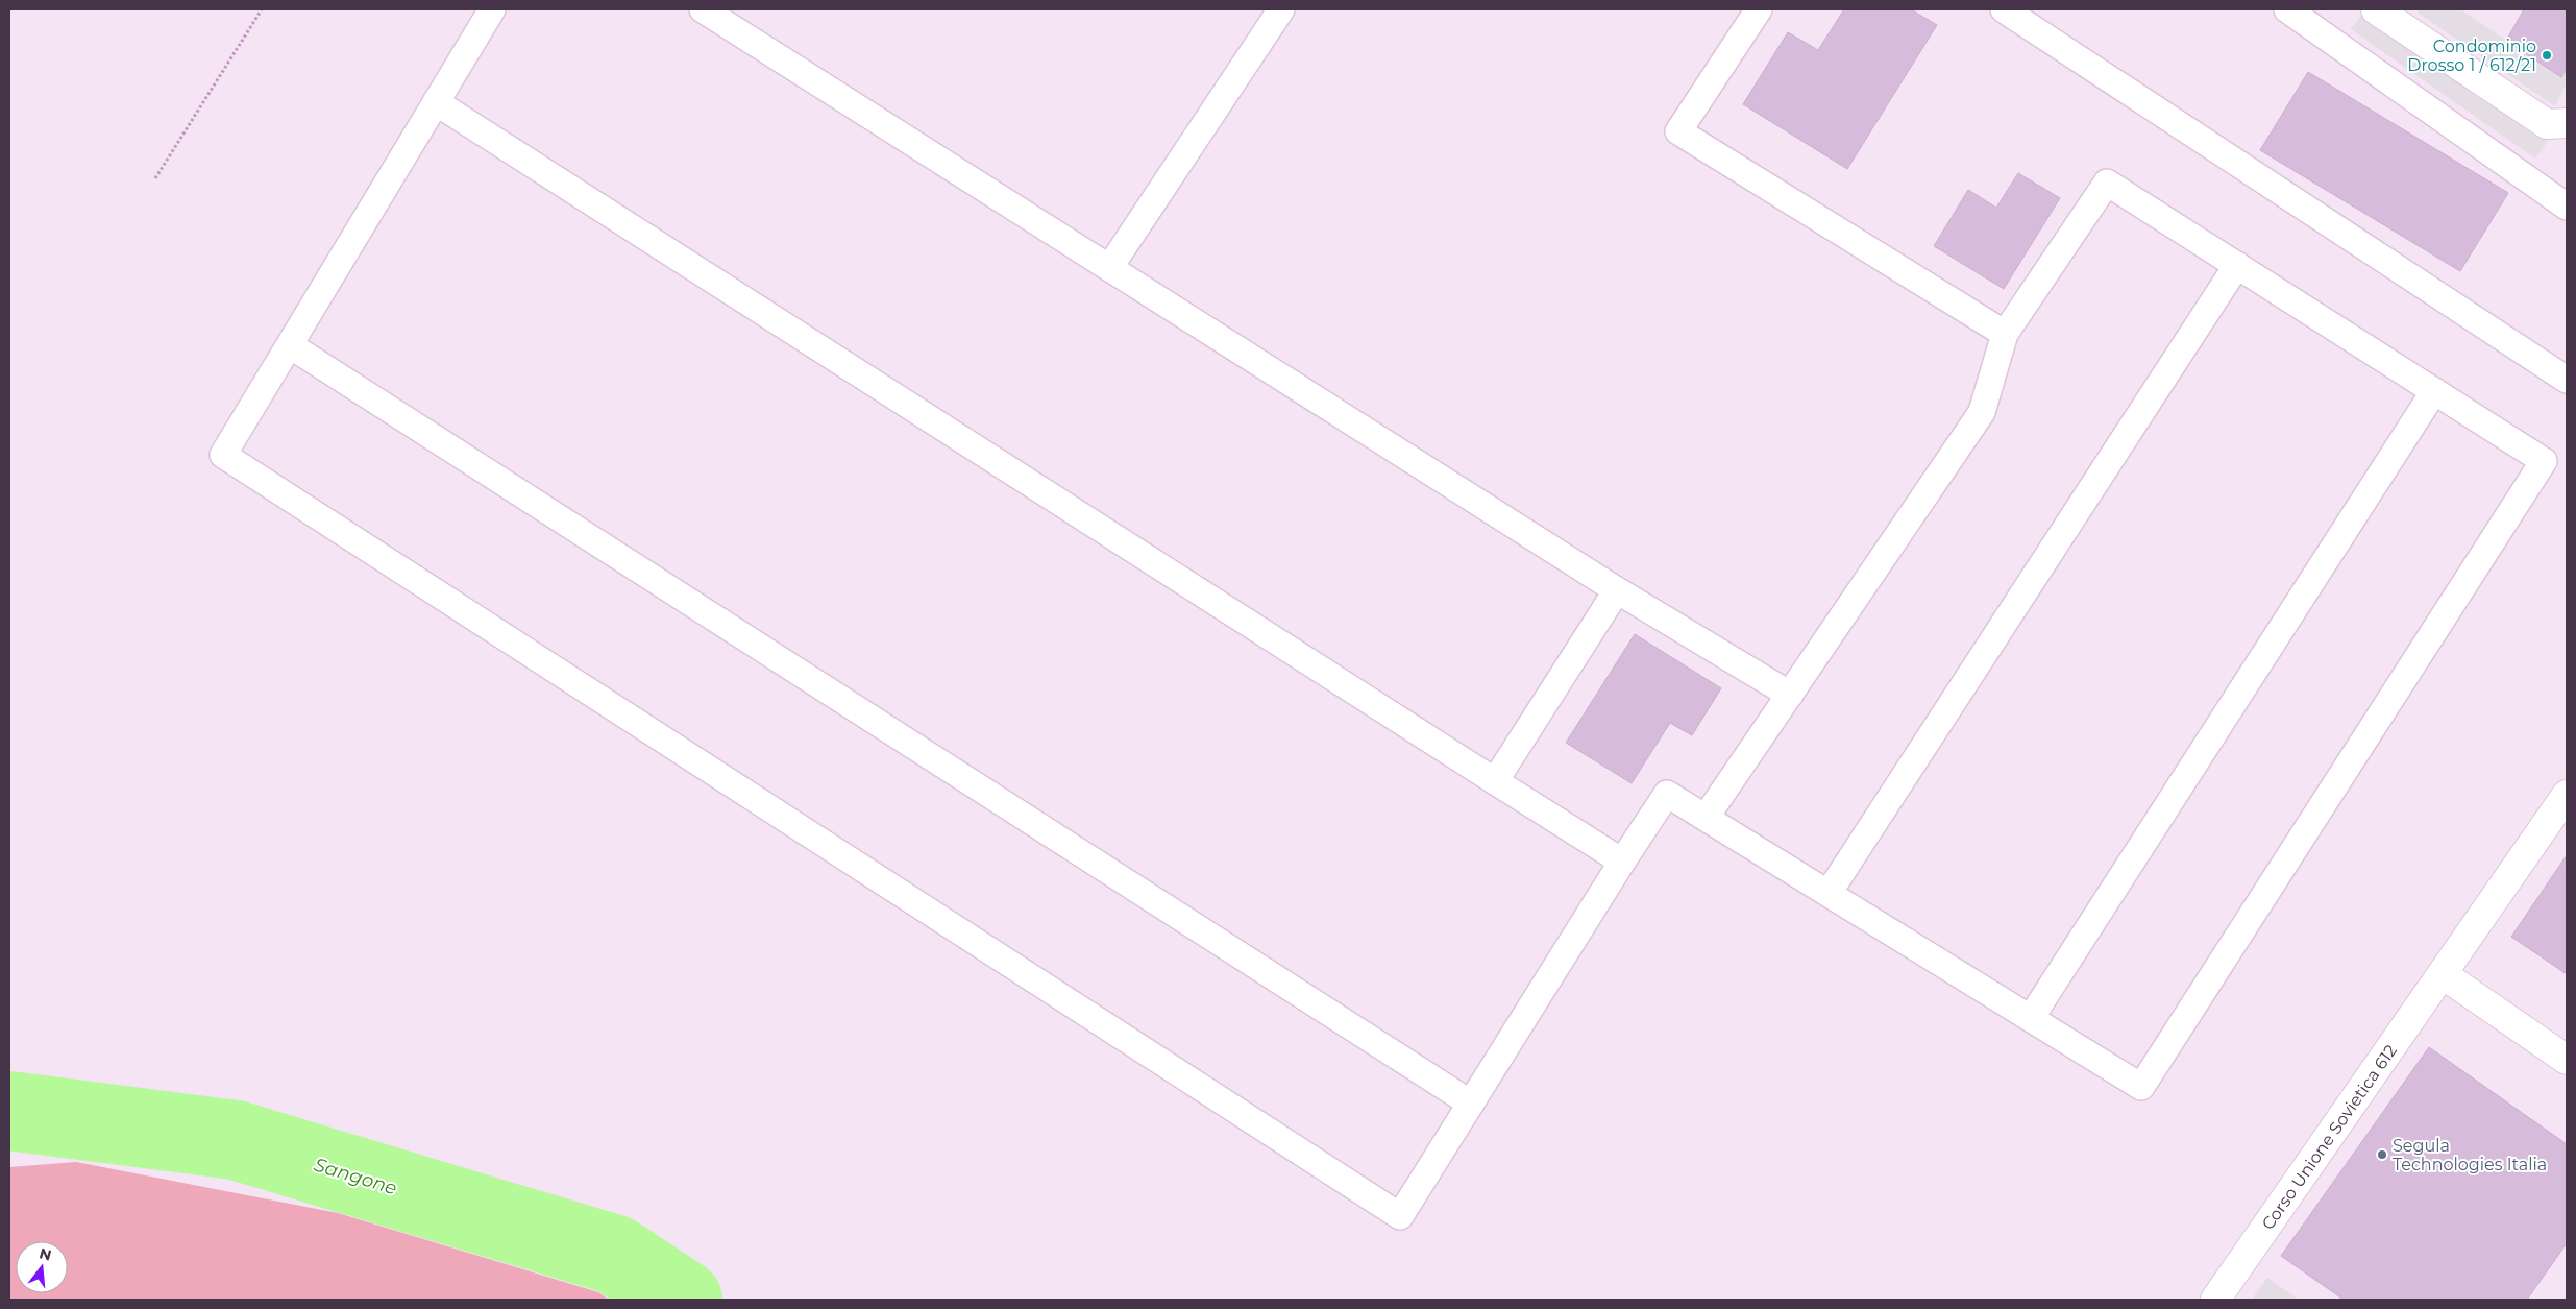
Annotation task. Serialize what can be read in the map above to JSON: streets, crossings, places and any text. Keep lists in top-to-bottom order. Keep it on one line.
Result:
{"streets":{"street":["Corso Unione Sovietica 612"]},"water":["Sangone"],"places":["Condominio Drosso 1 / 612/21","Segula Technologies Italia"],"north":"top"}
